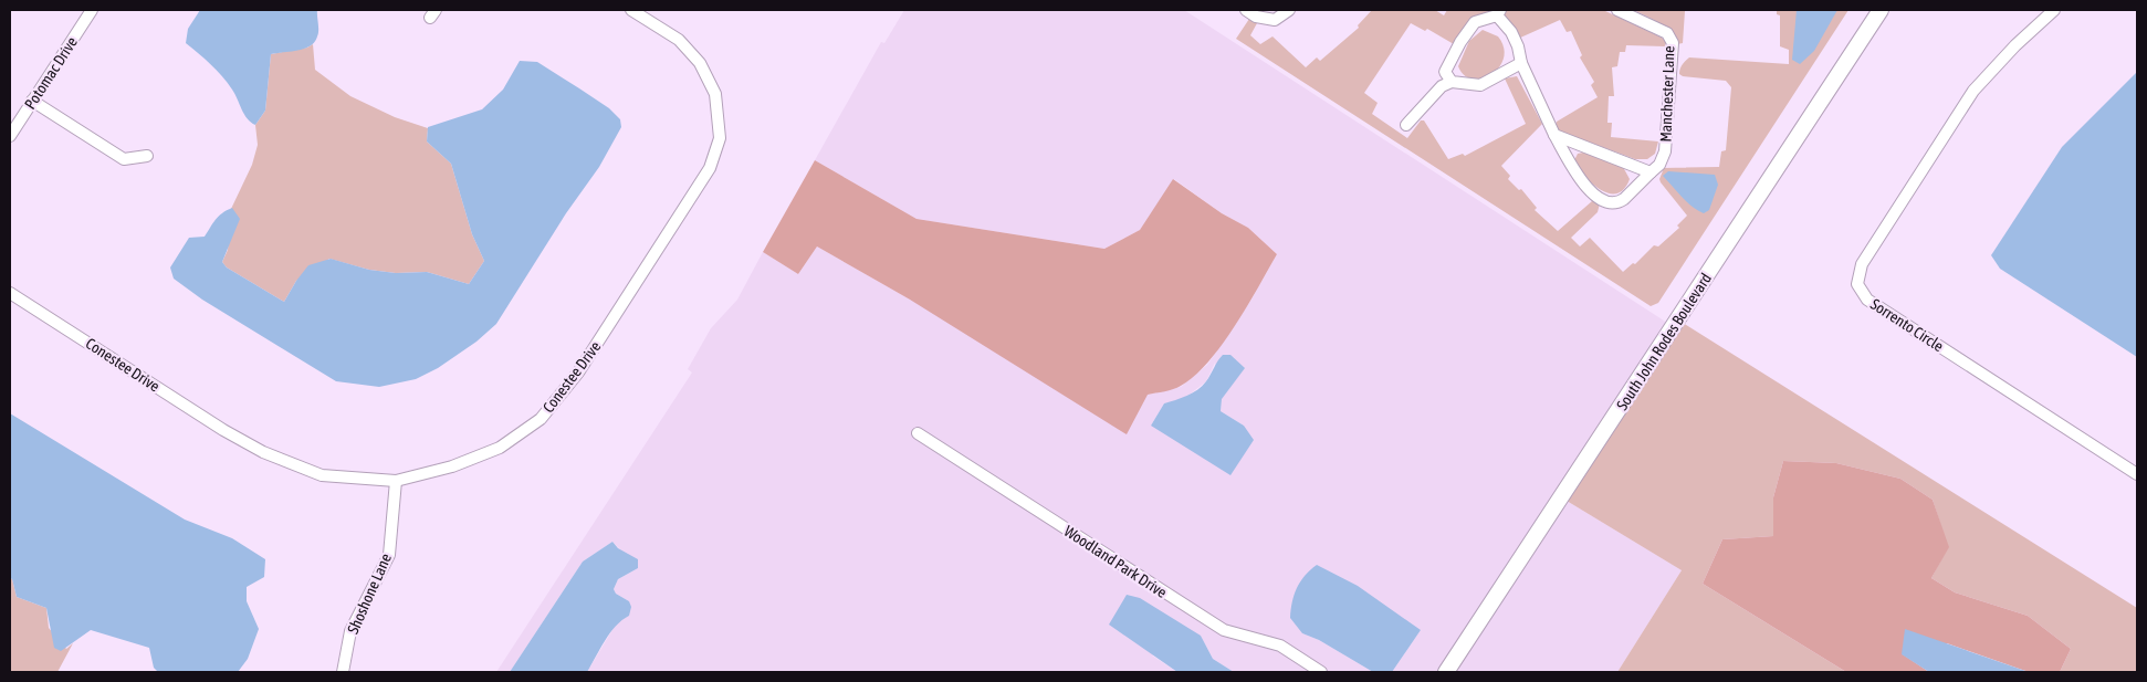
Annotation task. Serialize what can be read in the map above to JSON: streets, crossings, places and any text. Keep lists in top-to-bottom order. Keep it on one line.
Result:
{"streets":{"main road":["South John Rodes Boulevard"],"street":["Potomac Drive","Manchester Lane","Sorrento Circle","Conestee Drive","Woodland Park Drive","Shoshone Lane"]},"crossings":[["Conestee Drive","Shoshone Lane"]]}
